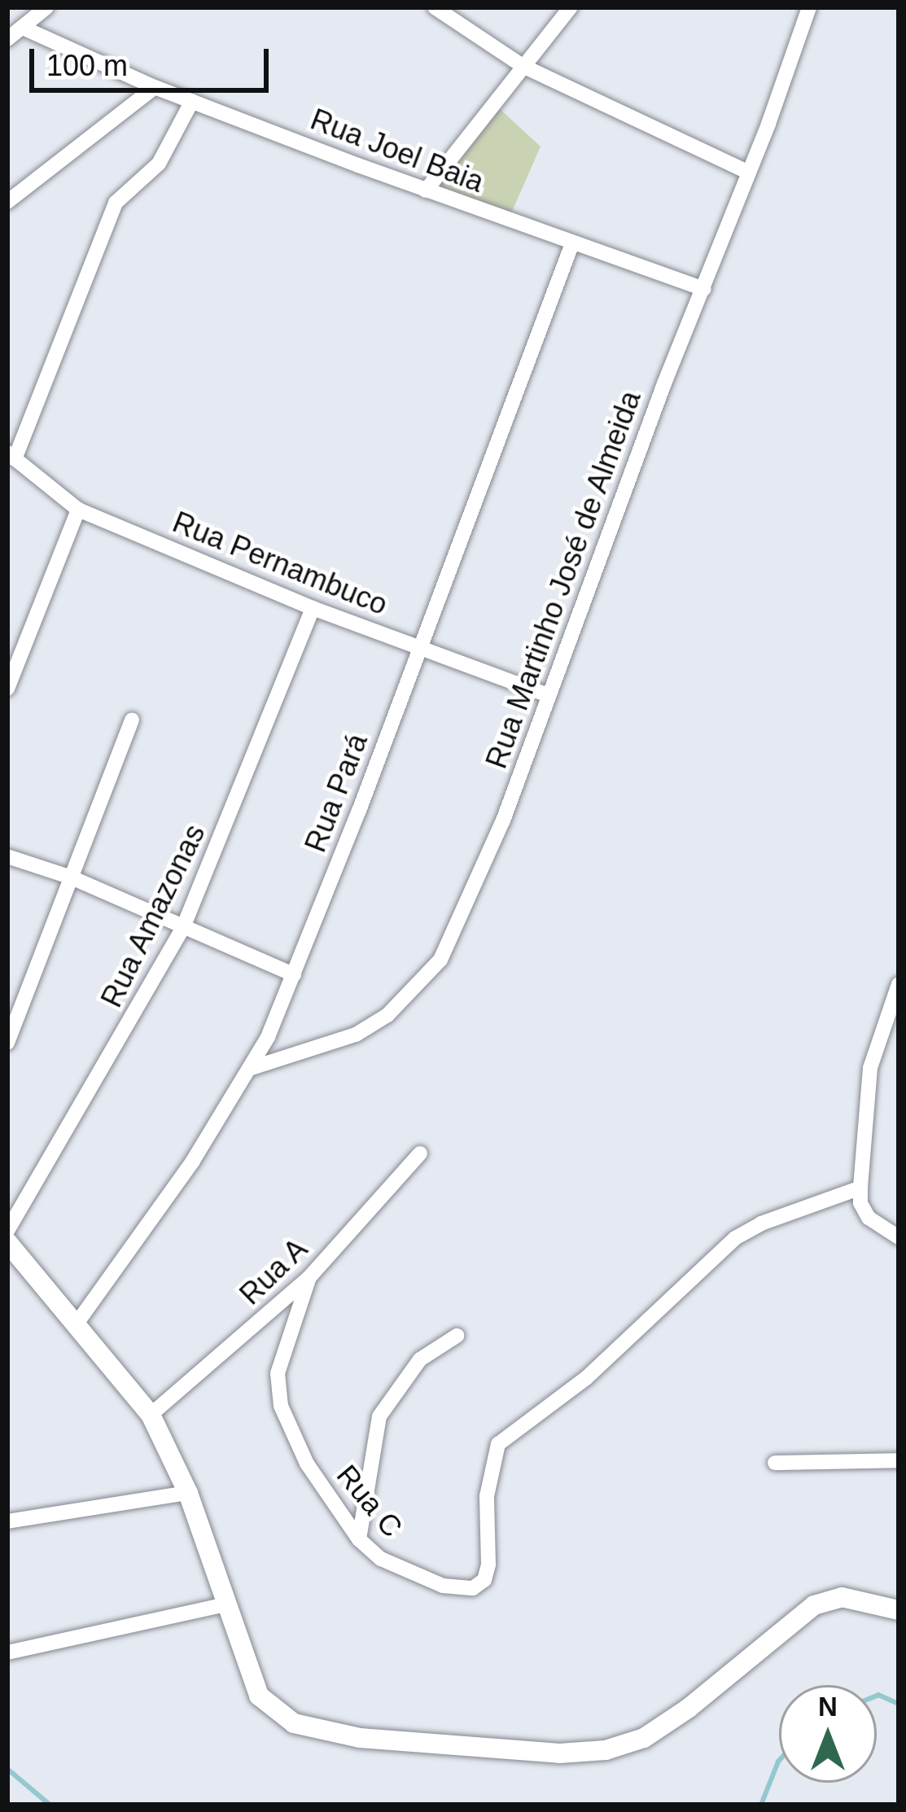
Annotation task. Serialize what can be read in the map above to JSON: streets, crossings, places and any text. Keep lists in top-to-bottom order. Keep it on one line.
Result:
{"streets":{"street":["Rua Joel Baia","Rua Pernambuco","Rua Martinho José de Almeida","Rua Pará","Rua Amazonas","Rua A","Rua C"]},"crossings":[["Rua Joel Baia","Rua Martinho José de Almeida"],["Rua Joel Baia","Rua Pará"],["Rua Pernambuco","Rua Martinho José de Almeida"],["Rua Pernambuco","Rua Pará"],["Rua Pernambuco","Rua Amazonas"],["Rua Martinho José de Almeida","Rua Pará"],["Rua A","Rua C"]],"scale_bar":"100 m","north":"top"}
